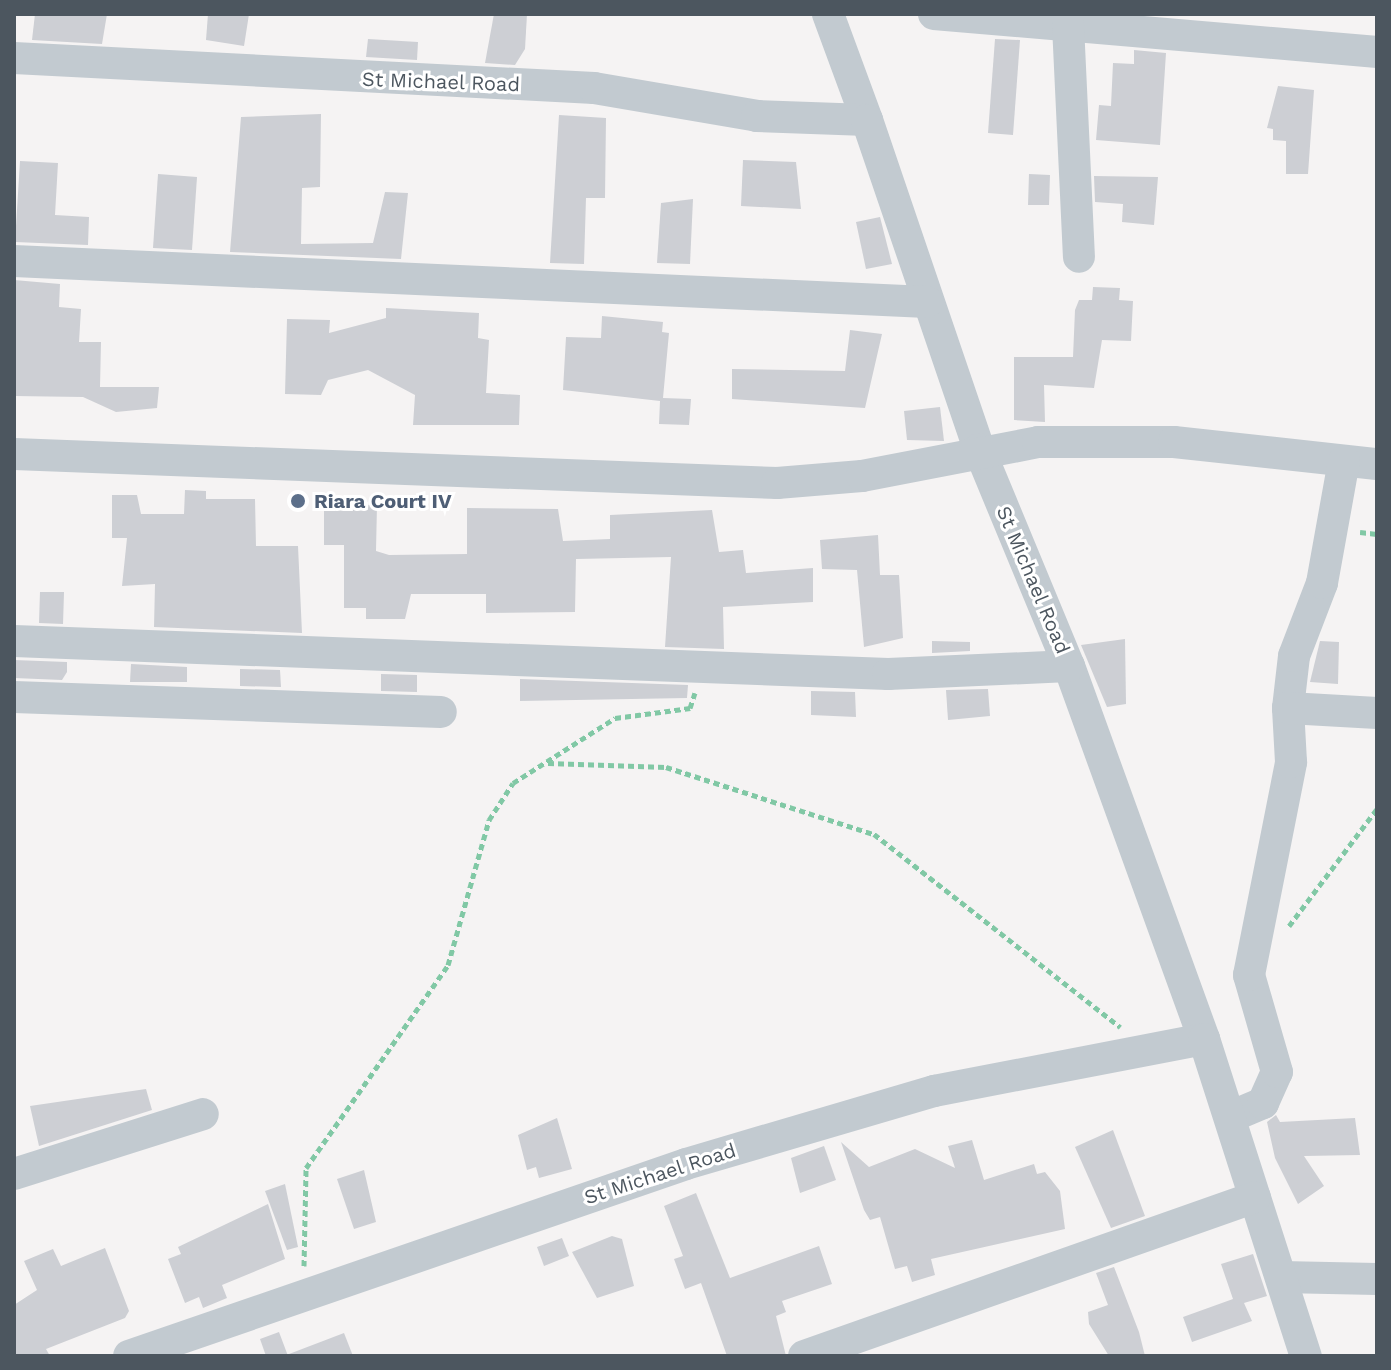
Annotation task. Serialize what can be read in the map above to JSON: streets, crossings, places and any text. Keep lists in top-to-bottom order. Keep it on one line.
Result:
{"streets":{"street":["St Michael Road"]},"places":["Riara Court IV"]}
